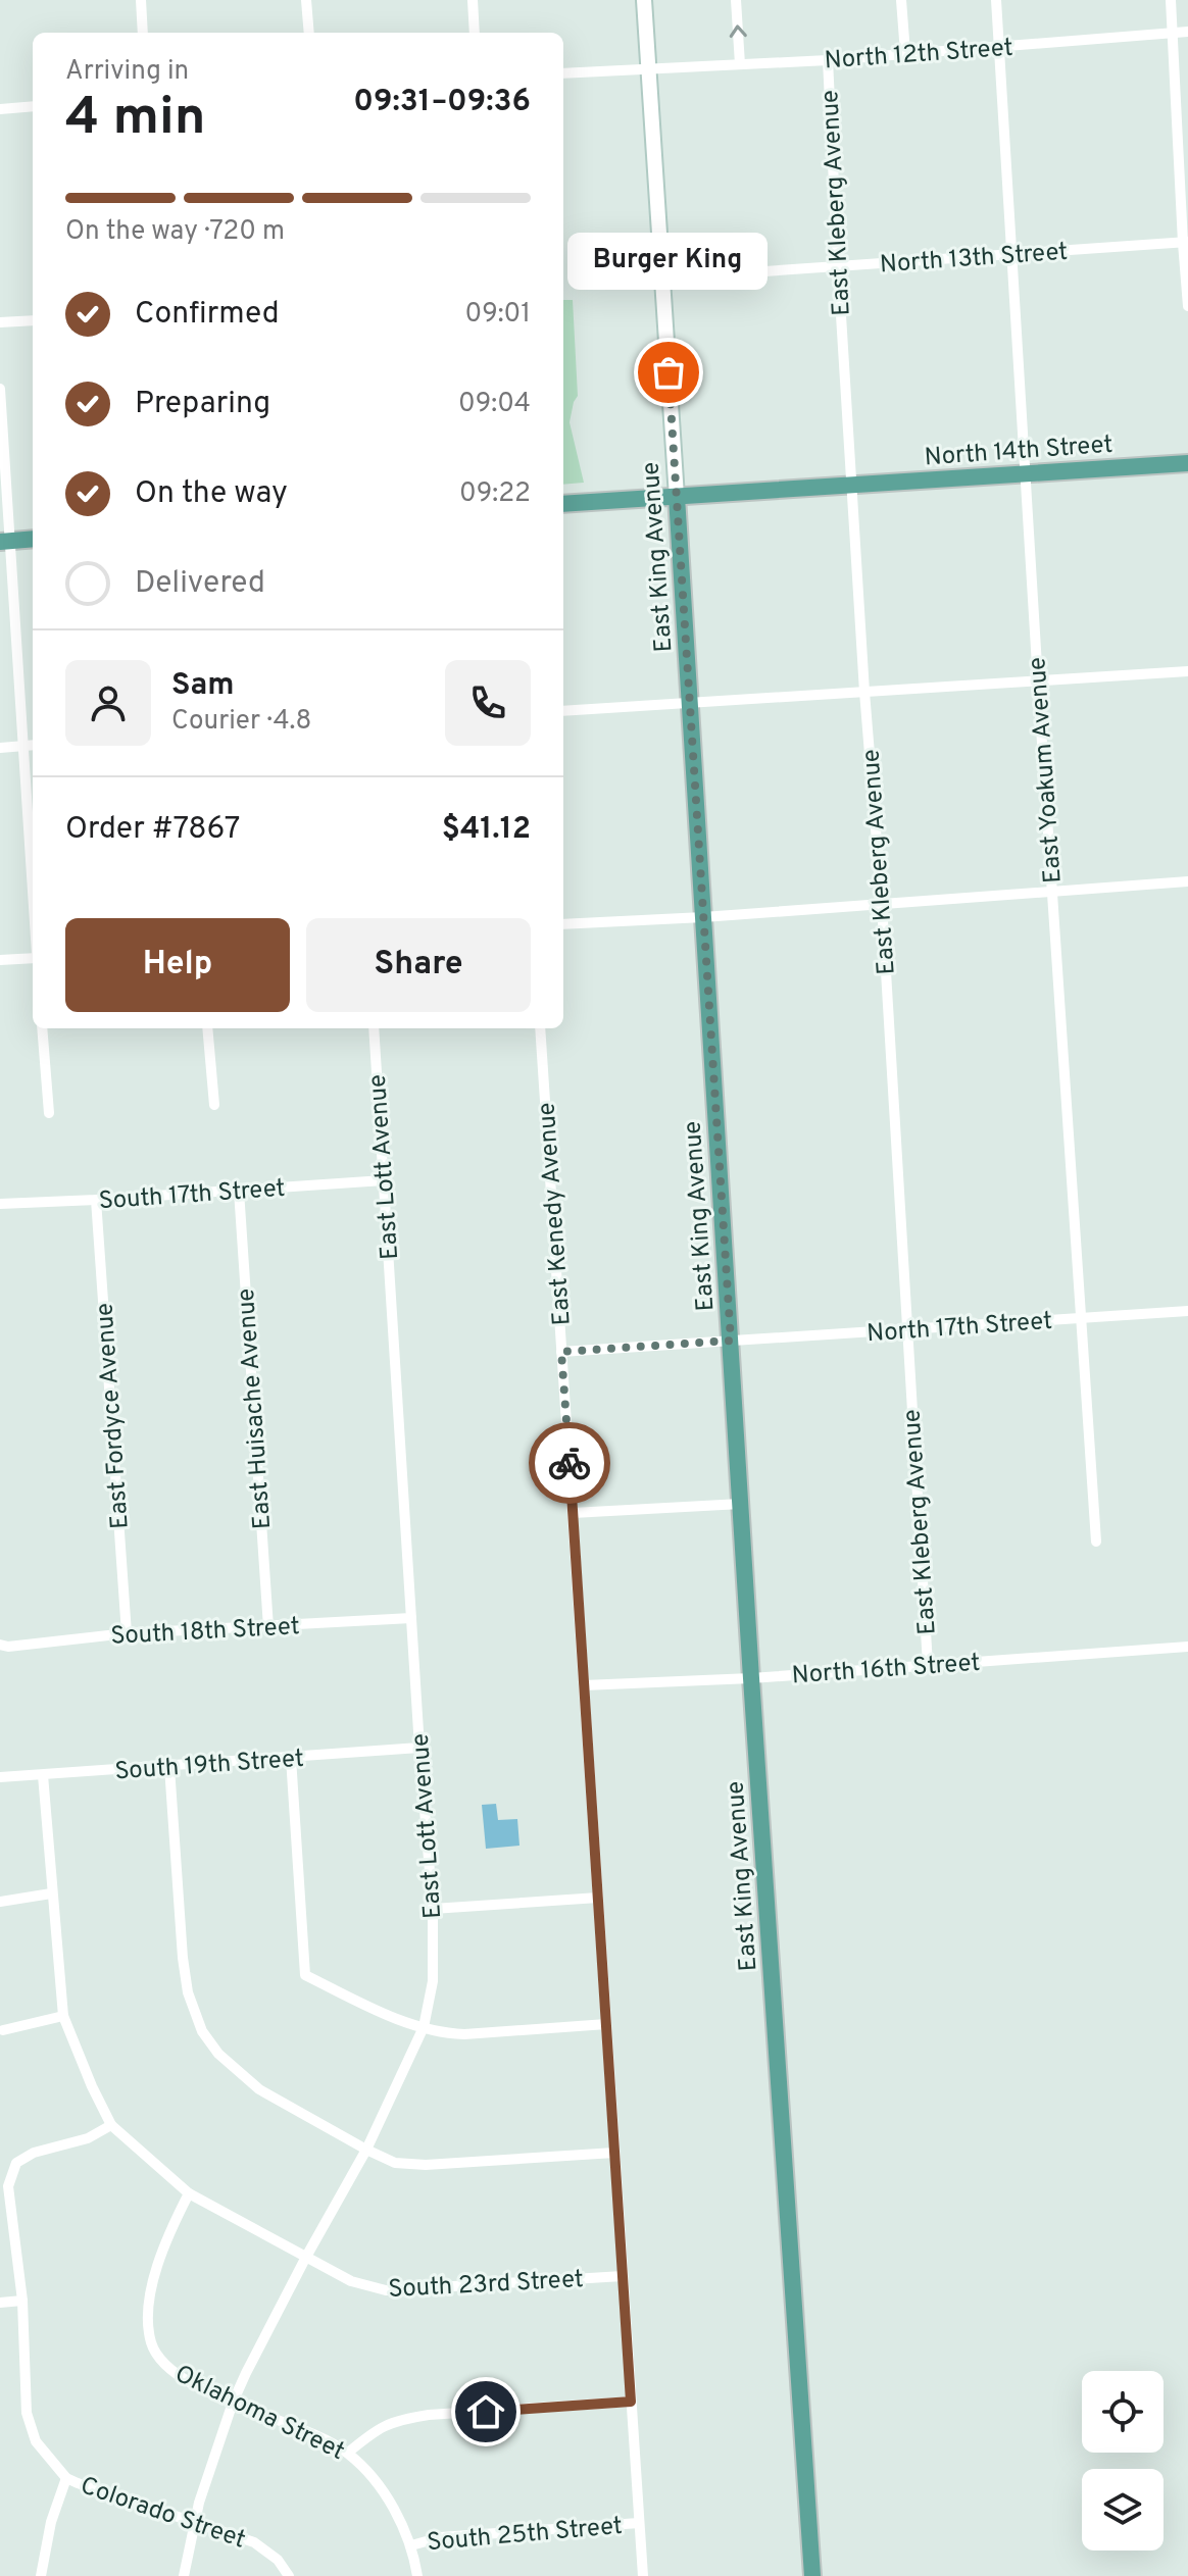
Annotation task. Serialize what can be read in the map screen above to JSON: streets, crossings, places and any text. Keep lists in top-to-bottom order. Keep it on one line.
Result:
{"streets":{"main road":["North 14th Street","East King Avenue"],"street":["North 12th Street","East Kleberg Avenue","North 13th Street","East Yoakum Avenue","East Lott Avenue","South 17th Street","East Kenedy Avenue","North 17th Street","East Huisache Avenue","East Fordyce Avenue","South 18th Street","North 16th Street","South 19th Street","South 23rd Street","Oklahoma Street","Colorado Street","South 25th Street"]},"crossings":[["North 12th Street","East Kleberg Avenue"],["North 12th Street","East King Avenue"],["North 12th Street","East Yoakum Avenue"],["East Kleberg Avenue","North 13th Street"],["East Kleberg Avenue","North 14th Street"],["East Kleberg Avenue","North 17th Street"],["East Kleberg Avenue","North 16th Street"],["North 13th Street","East King Avenue"],["North 13th Street","East Yoakum Avenue"],["North 14th Street","East King Avenue"],["North 14th Street","East Yoakum Avenue"],["East King Avenue","North 17th Street"],["East King Avenue","North 16th Street"],["East Yoakum Avenue","North 17th Street"],["East Lott Avenue","South 17th Street"],["East Lott Avenue","South 18th Street"],["East Lott Avenue","South 19th Street"],["East Lott Avenue","South 23rd Street"],["East Lott Avenue","Oklahoma Street"],["East Lott Avenue","Colorado Street"],["South 17th Street","East Huisache Avenue"],["South 17th Street","East Fordyce Avenue"],["East Kenedy Avenue","North 16th Street"],["East Kenedy Avenue","South 23rd Street"],["East Kenedy Avenue","South 25th Street"],["East Huisache Avenue","South 18th Street"],["East Fordyce Avenue","South 18th Street"],["South 23rd Street","Oklahoma Street"],["South 23rd Street","Colorado Street"],["Oklahoma Street","South 25th Street"]],"places":["Burger King"],"page":{"heading":["4 min","Arriving in","09:31–09:36"],"panel":["Sam","Courier · 4.8","Order #7867","$41.12"],"bar":"On the way · 720 m","bubble":"Burger King","list":[["Confirmed","09:01"],["Preparing","09:04"],["On the way","09:22"],"Delivered"],"buttons":["Help","Share"]}}
